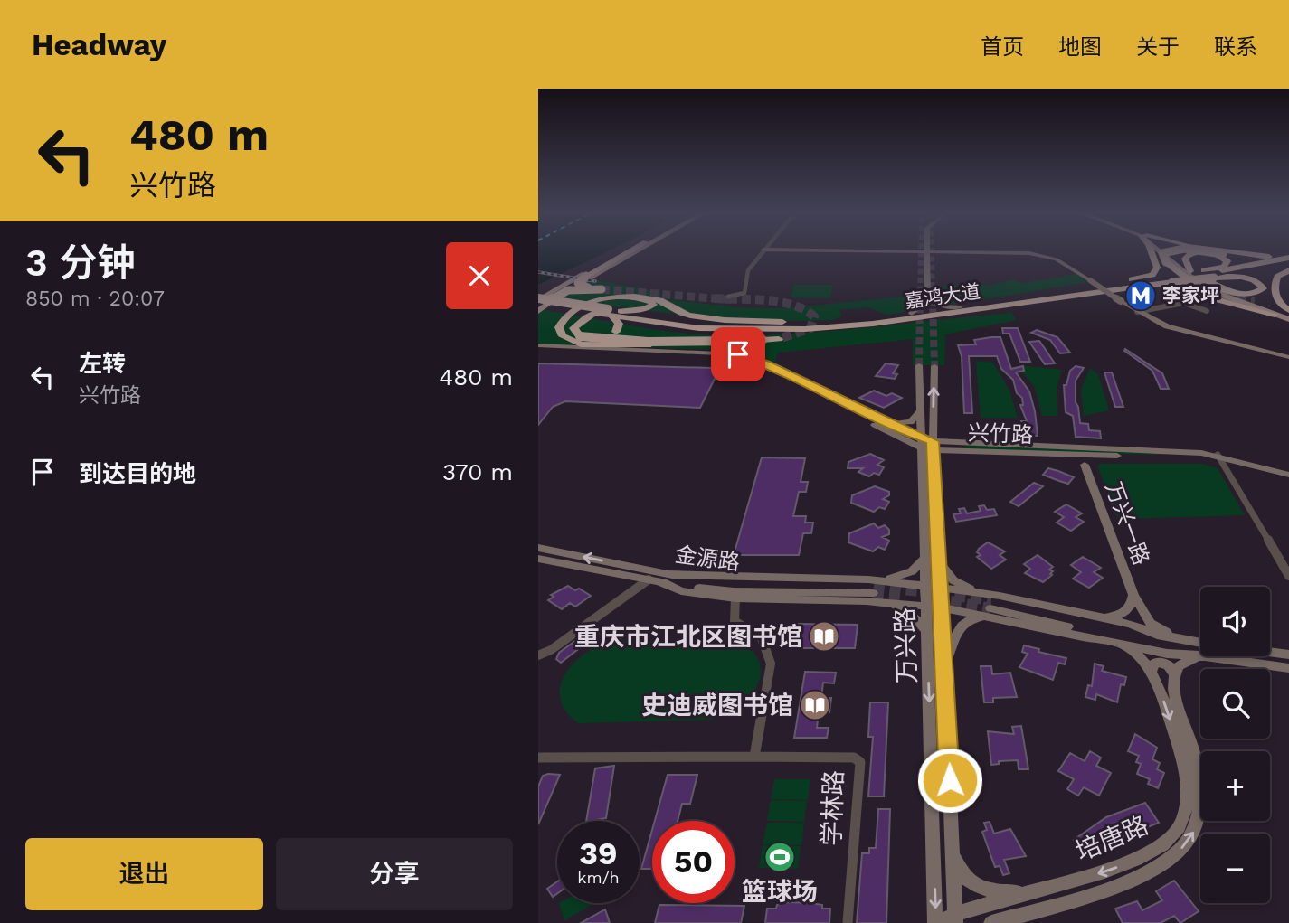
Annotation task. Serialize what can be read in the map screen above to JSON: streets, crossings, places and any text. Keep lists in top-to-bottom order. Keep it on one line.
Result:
{"streets":{"highway":["嘉鸿大道"],"street":["兴竹路","万兴一路","金源路","万兴路","学林路","培唐路"]},"crossings":[["兴竹路","万兴路"],["万兴路","培唐路"]],"places":{"metro station":["李家坪"],"library":["重庆市江北区图书馆","史迪威图书馆"],"sports":["篮球场"]},"page":{"header":"Headway","nav":["首页","地图","关于","联系"],"turn":["480 m","兴竹路"],"heading":["3 分钟","850 m · 20:07"],"list":[{"name":"左转","note":"兴竹路","value":"480 m"},{"name":"到达目的地","value":"370 m"}],"map_buttons":["+","−"],"speed":"39 km/h","limit":"50","buttons":["退出","分享"]}}
